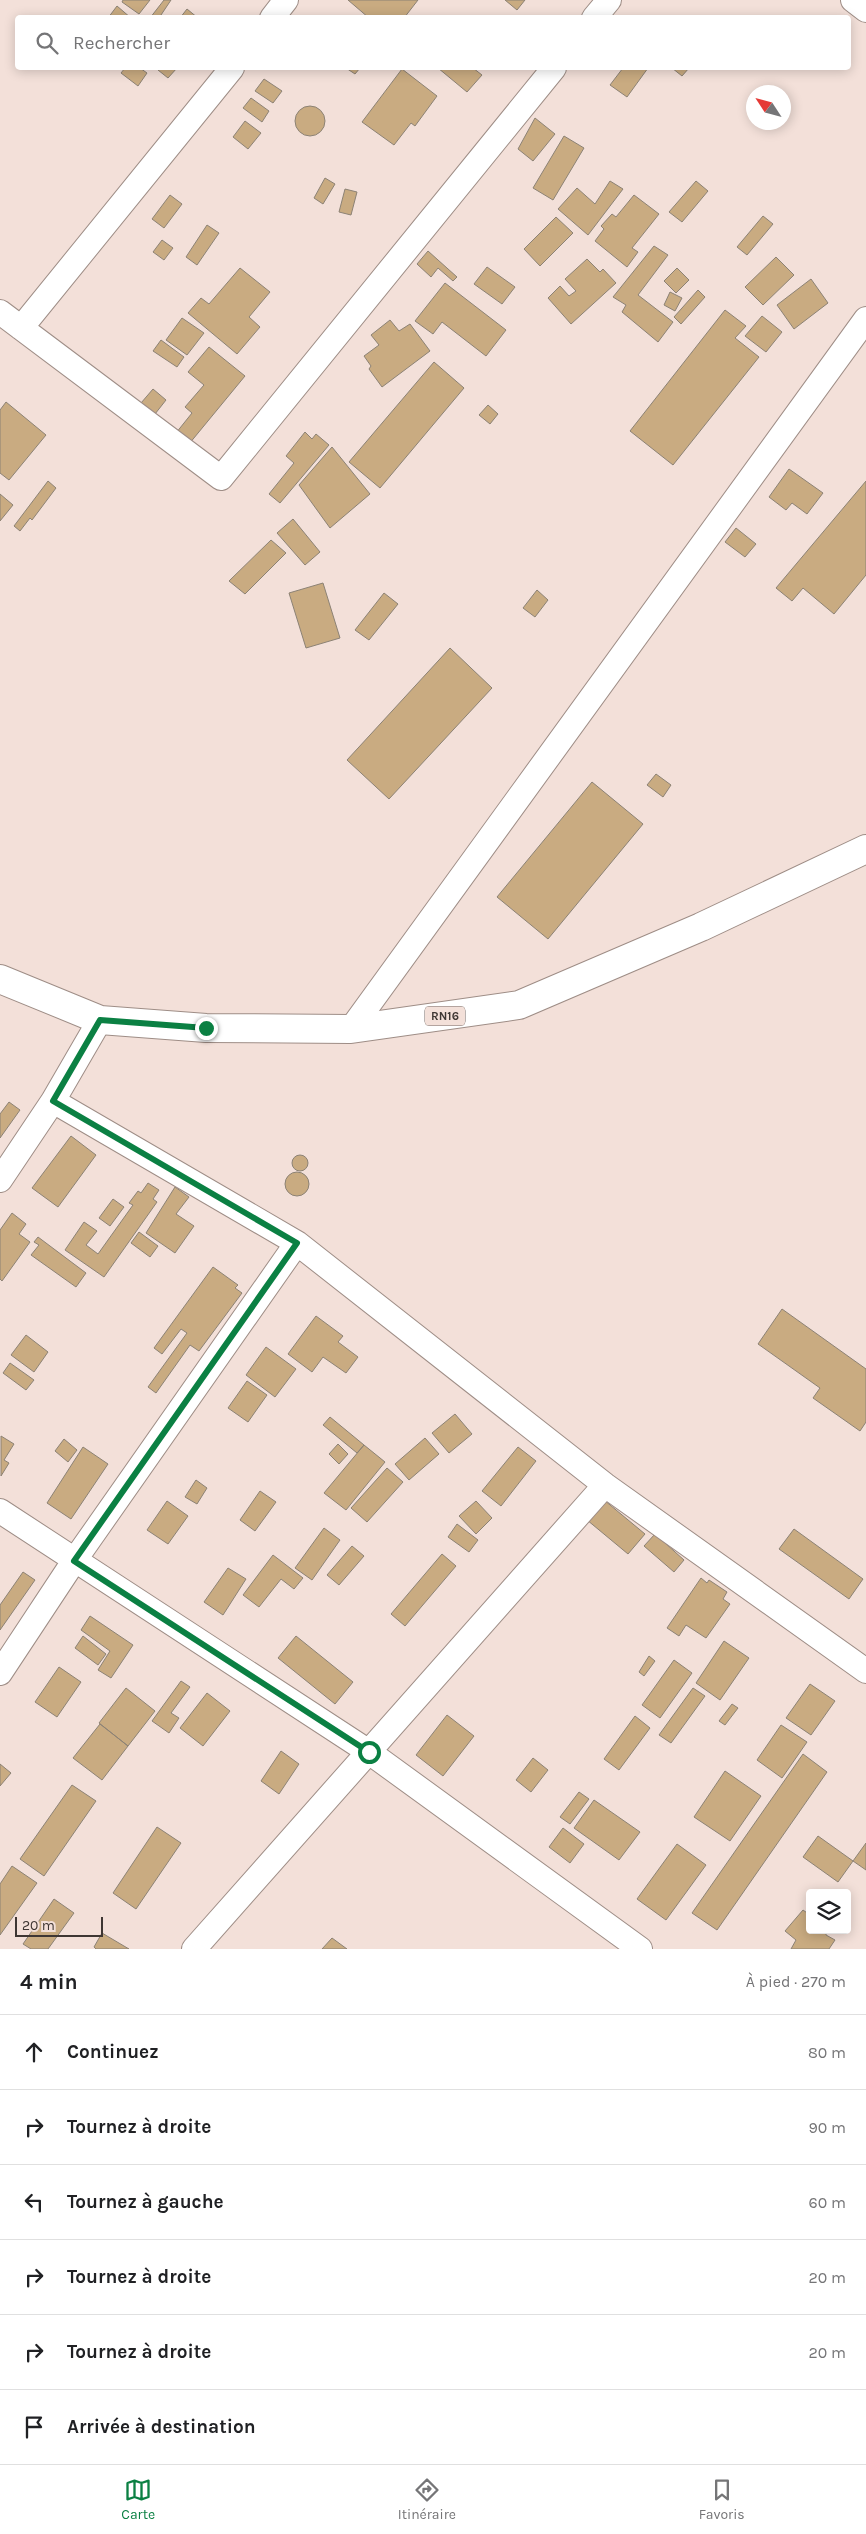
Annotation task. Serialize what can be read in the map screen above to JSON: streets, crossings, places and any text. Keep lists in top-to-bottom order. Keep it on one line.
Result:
{"streets":{"main road":["RN16"]},"scale_bar":"20 m","north":"top left","page":{"search":"Rechercher","scale":"20 m","heading":["4 min","À pied · 270 m"],"list":[["Continuez","80 m"],["Tournez à droite","90 m"],["Tournez à gauche","60 m"],["Tournez à droite","20 m"],["Tournez à droite","20 m"],"Arrivée à destination"],"nav":["Carte","Itinéraire","Favoris"]}}
